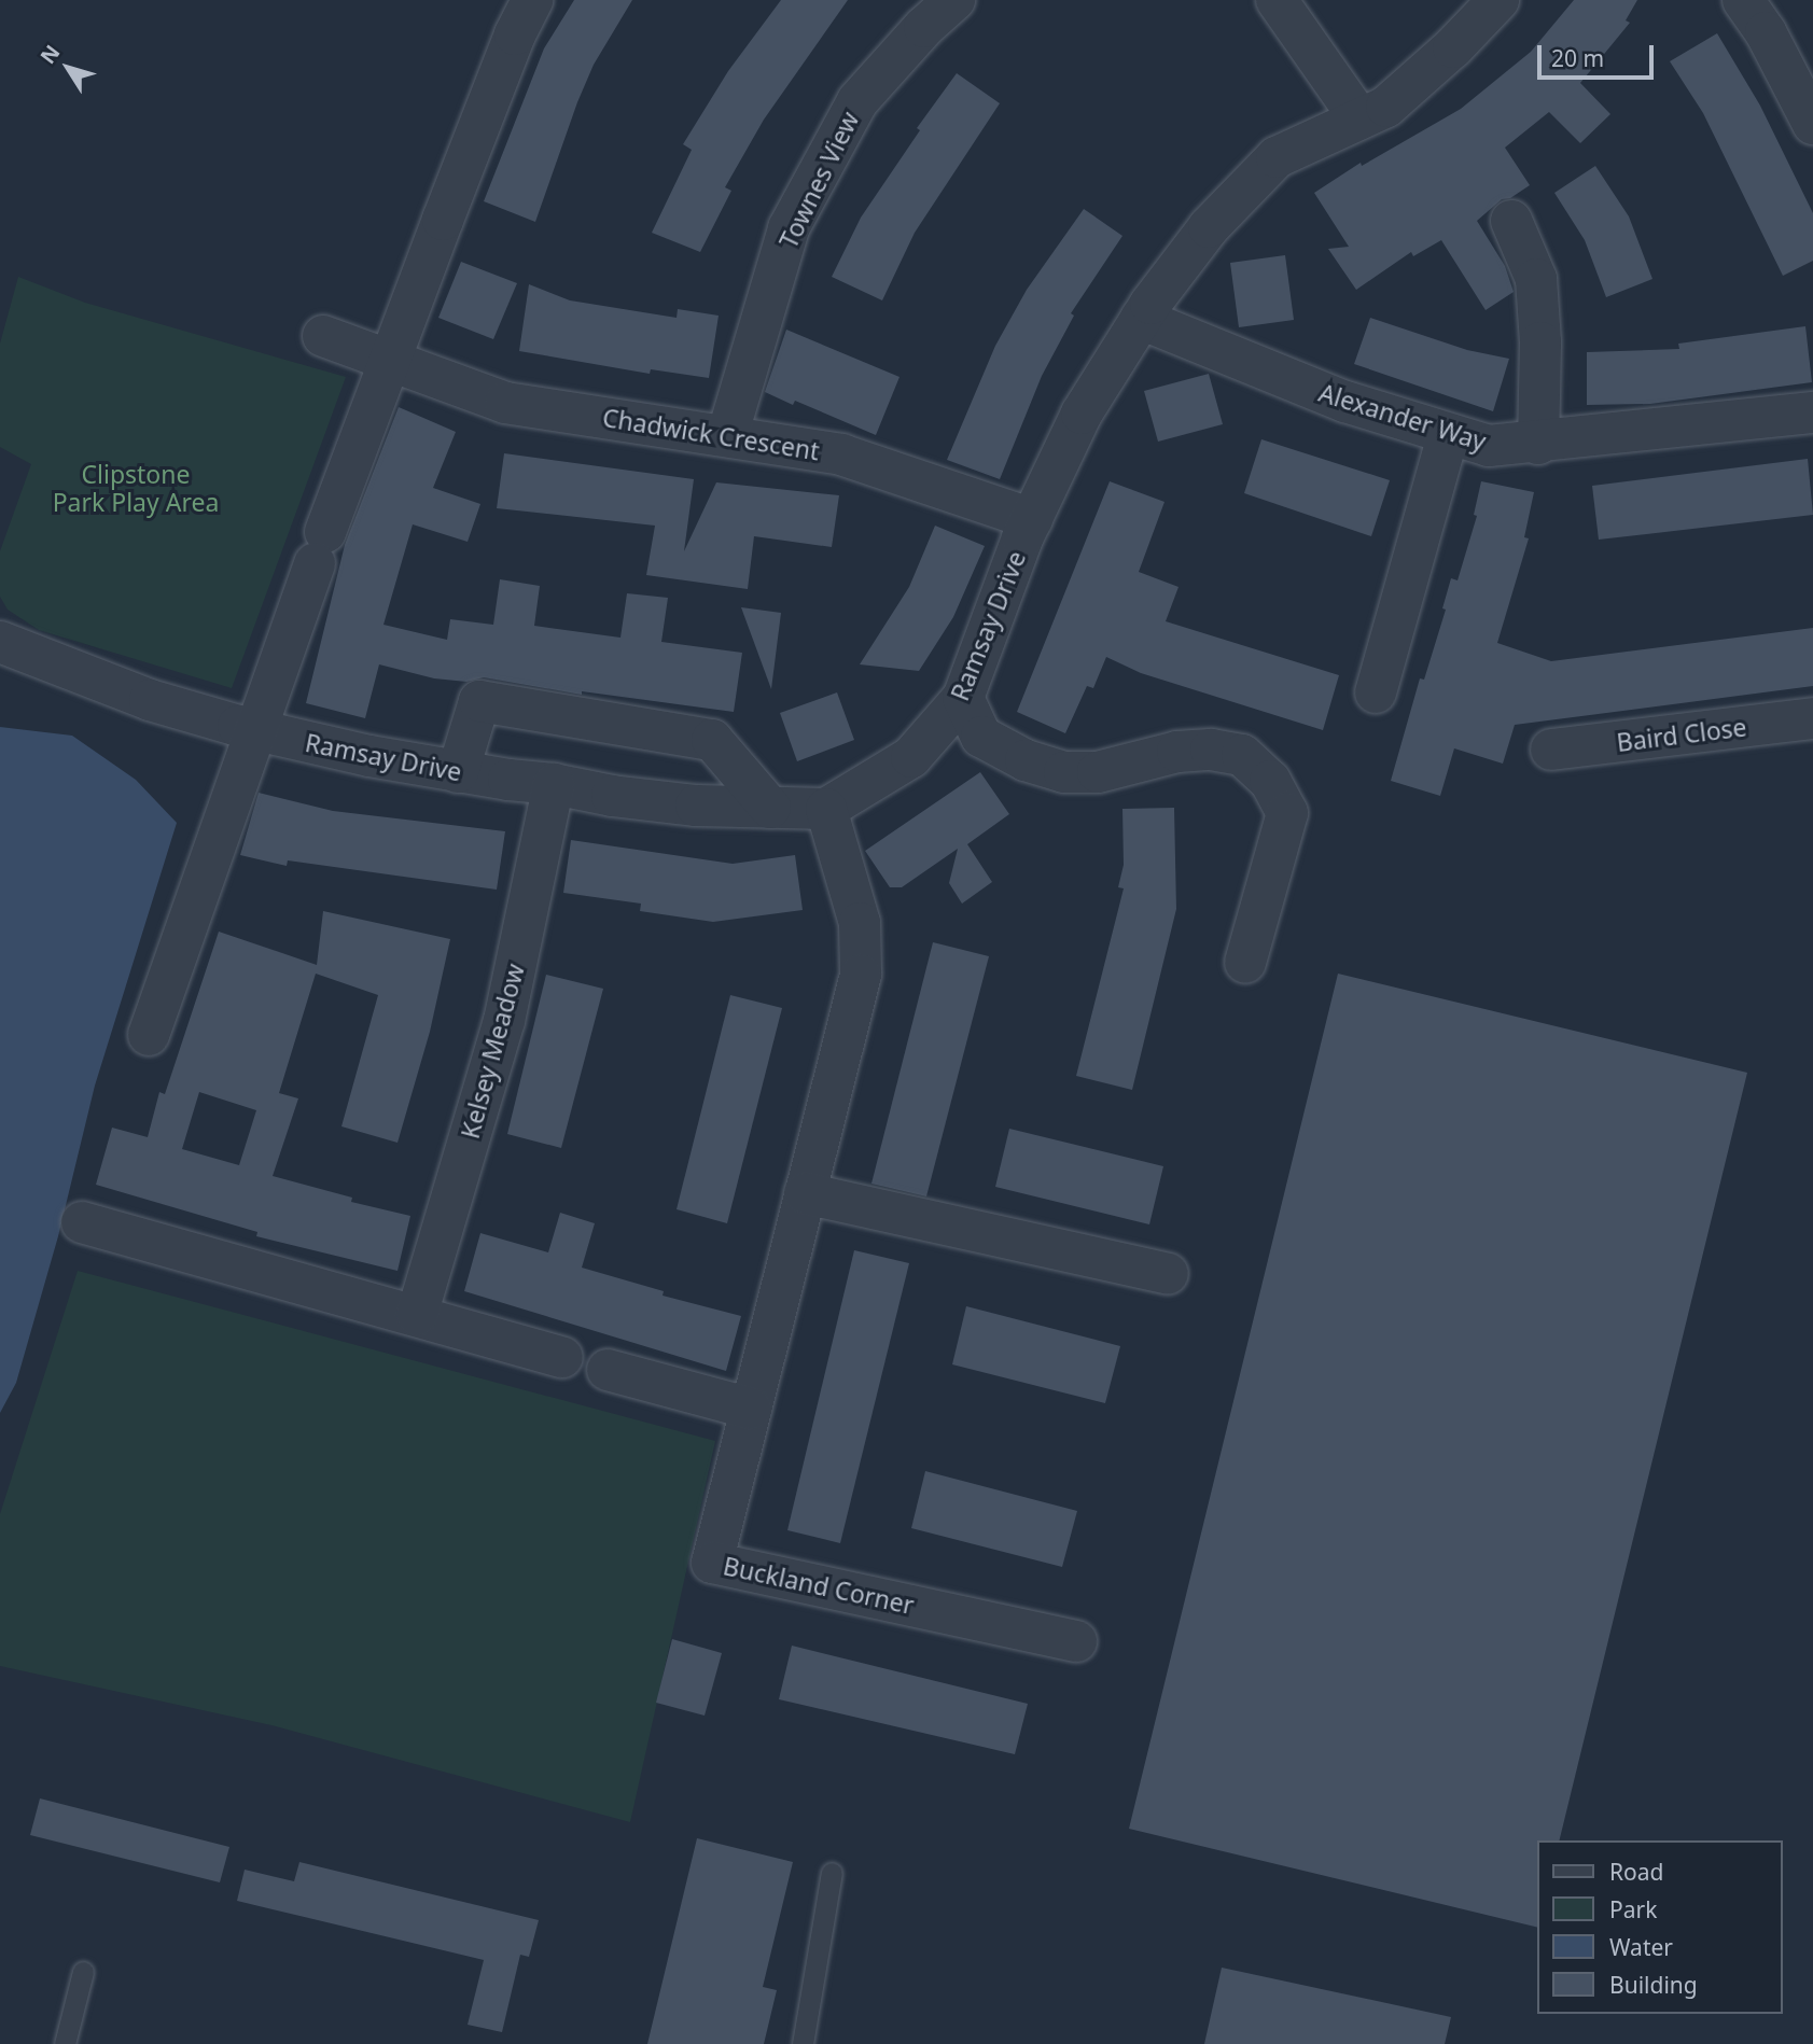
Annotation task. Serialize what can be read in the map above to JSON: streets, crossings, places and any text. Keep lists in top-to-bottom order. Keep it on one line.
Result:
{"streets":{"street":["Townes View","Alexander Way","Chadwick Crescent","Ramsay Drive","Baird Close","Kelsey Meadow","Buckland Corner"]},"crossings":[["Townes View","Chadwick Crescent"],["Alexander Way","Ramsay Drive"],["Chadwick Crescent","Ramsay Drive"],["Ramsay Drive","Kelsey Meadow"],["Ramsay Drive","Buckland Corner"]],"parks":["Clipstone Park Play Area"],"legend":["Road","Park","Water","Building"],"scale_bar":"20 m","north":"top left"}
